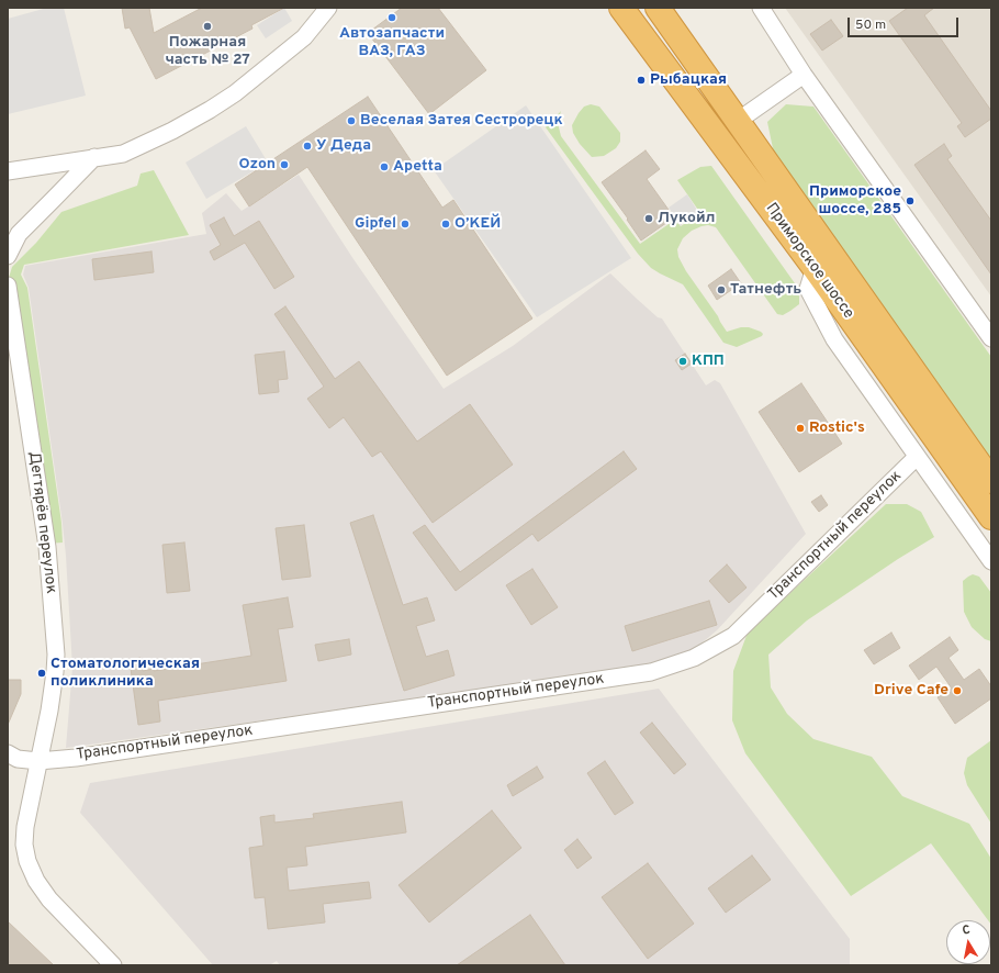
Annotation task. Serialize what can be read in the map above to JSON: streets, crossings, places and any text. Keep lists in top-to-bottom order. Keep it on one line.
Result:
{"streets":{"highway":["Приморское шоссе"],"street":["Дегтярёв переулок","Транспортный переулок"]},"crossings":[["Дегтярёв переулок","Транспортный переулок"]],"places":["Автозапчасти ВАЗ, ГАЗ","Пожарная часть № 27","Рыбацкая","Веселая Затея Сестрорецк","У Деда","Ozon","Apetta","Приморское шоссе, 285","Лукойл","Gipfel","О’КЕЙ","Татнефть","КПП","Rostic's","Стоматологическая поликлиника","Drive Cafe"],"scale_bar":"50 m","north":"top"}
